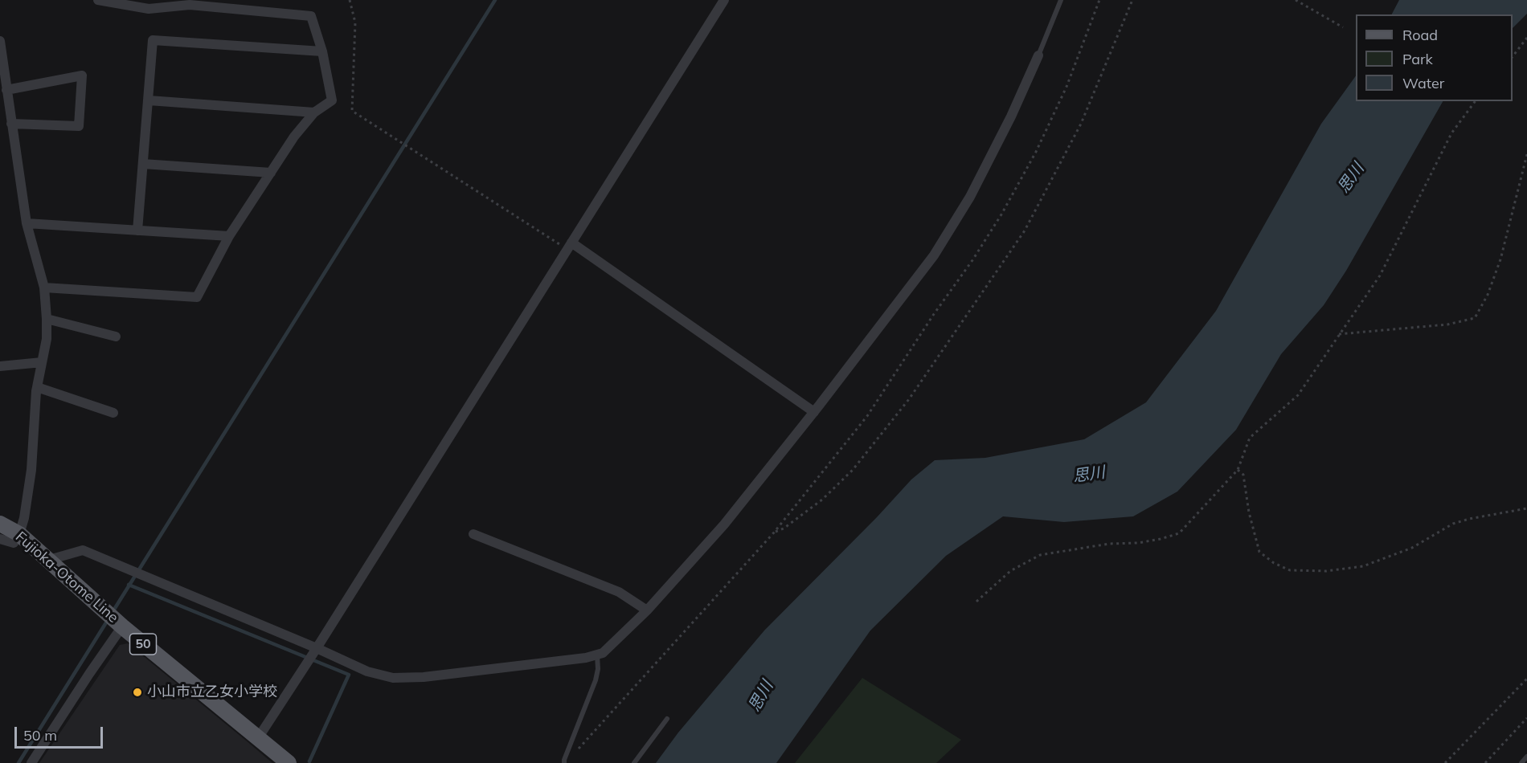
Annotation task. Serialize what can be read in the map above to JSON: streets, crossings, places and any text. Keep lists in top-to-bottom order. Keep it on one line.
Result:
{"streets":{"main road":["Fujioka-Otome Line","50"]},"water":["思川"],"places":["小山市立乙女小学校"],"legend":["Road","Park","Water"],"scale_bar":"50 m"}
